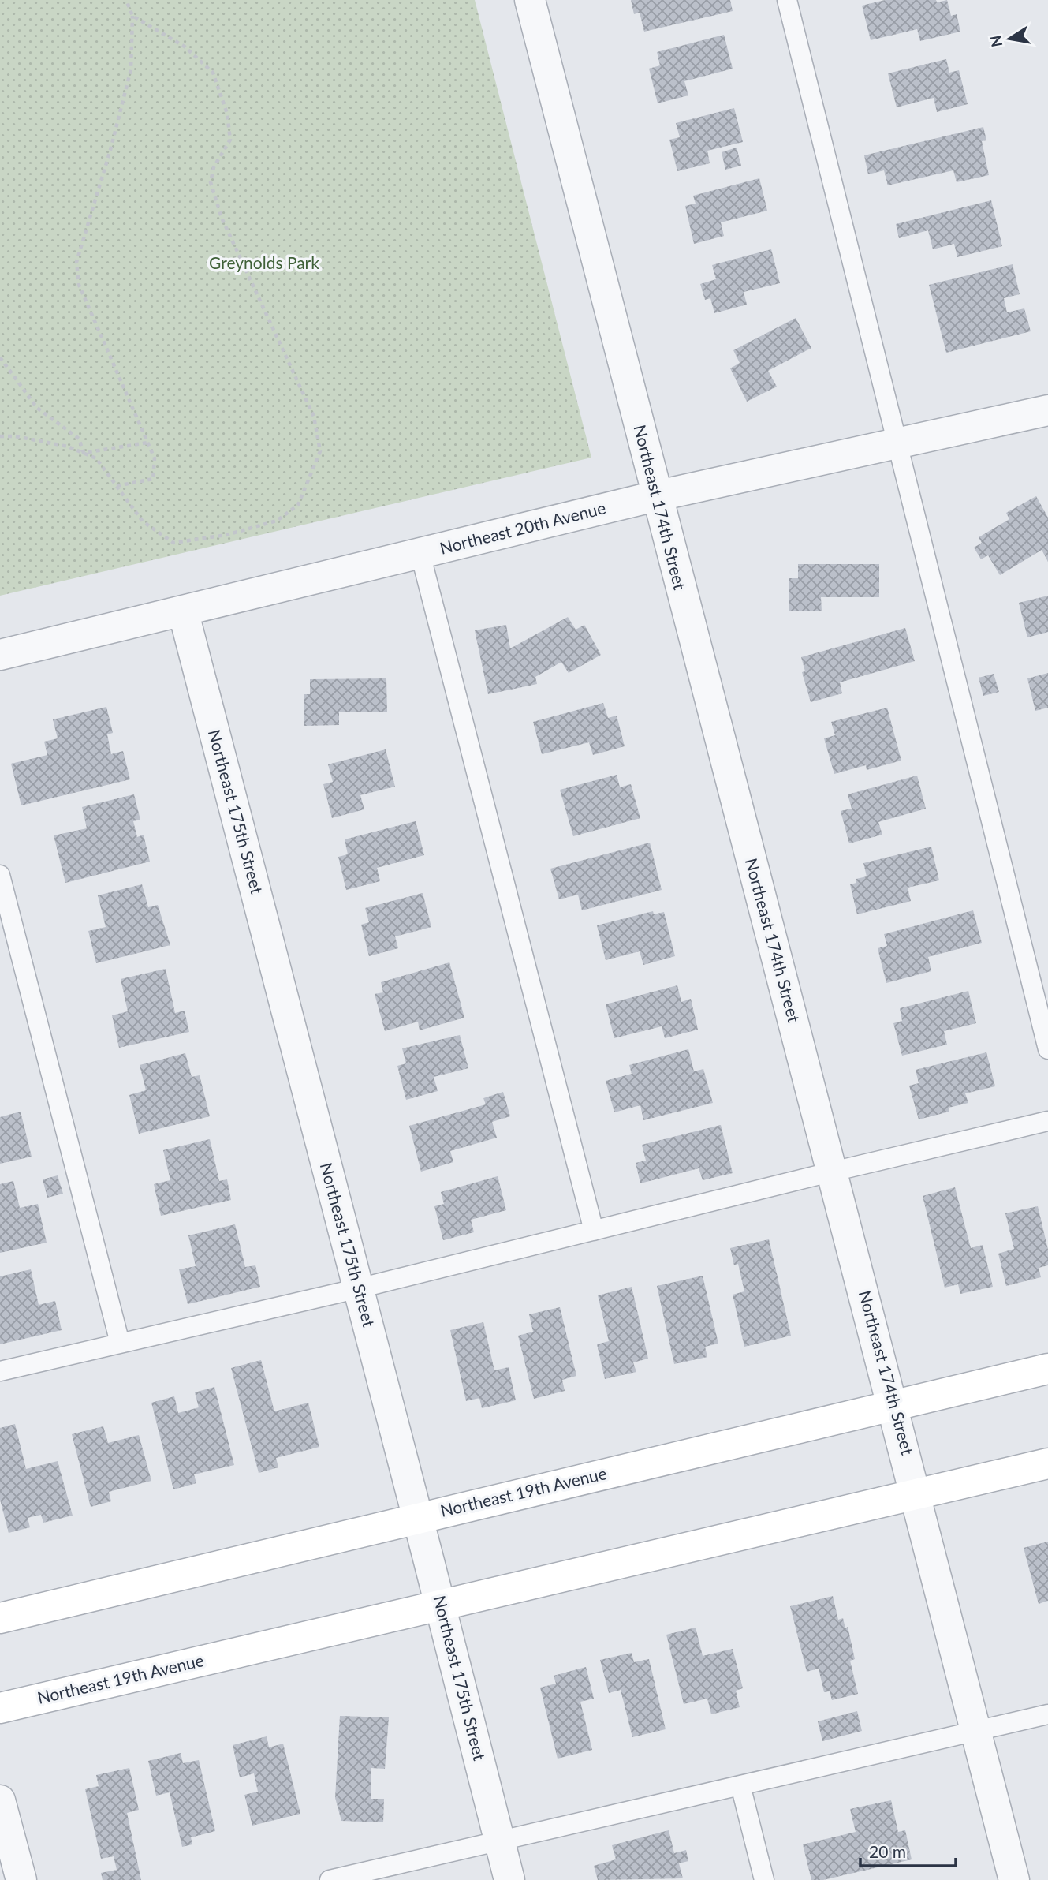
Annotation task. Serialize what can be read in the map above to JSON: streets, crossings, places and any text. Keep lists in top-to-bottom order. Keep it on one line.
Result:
{"streets":{"street":["Northeast 174th Street","Northeast 20th Avenue","Northeast 175th Street","Northeast 19th Avenue"]},"crossings":[["Northeast 174th Street","Northeast 20th Avenue"],["Northeast 174th Street","Northeast 19th Avenue"],["Northeast 20th Avenue","Northeast 175th Street"],["Northeast 175th Street","Northeast 19th Avenue"]],"parks":["Greynolds Park"],"scale_bar":"20 m","north":"left"}
